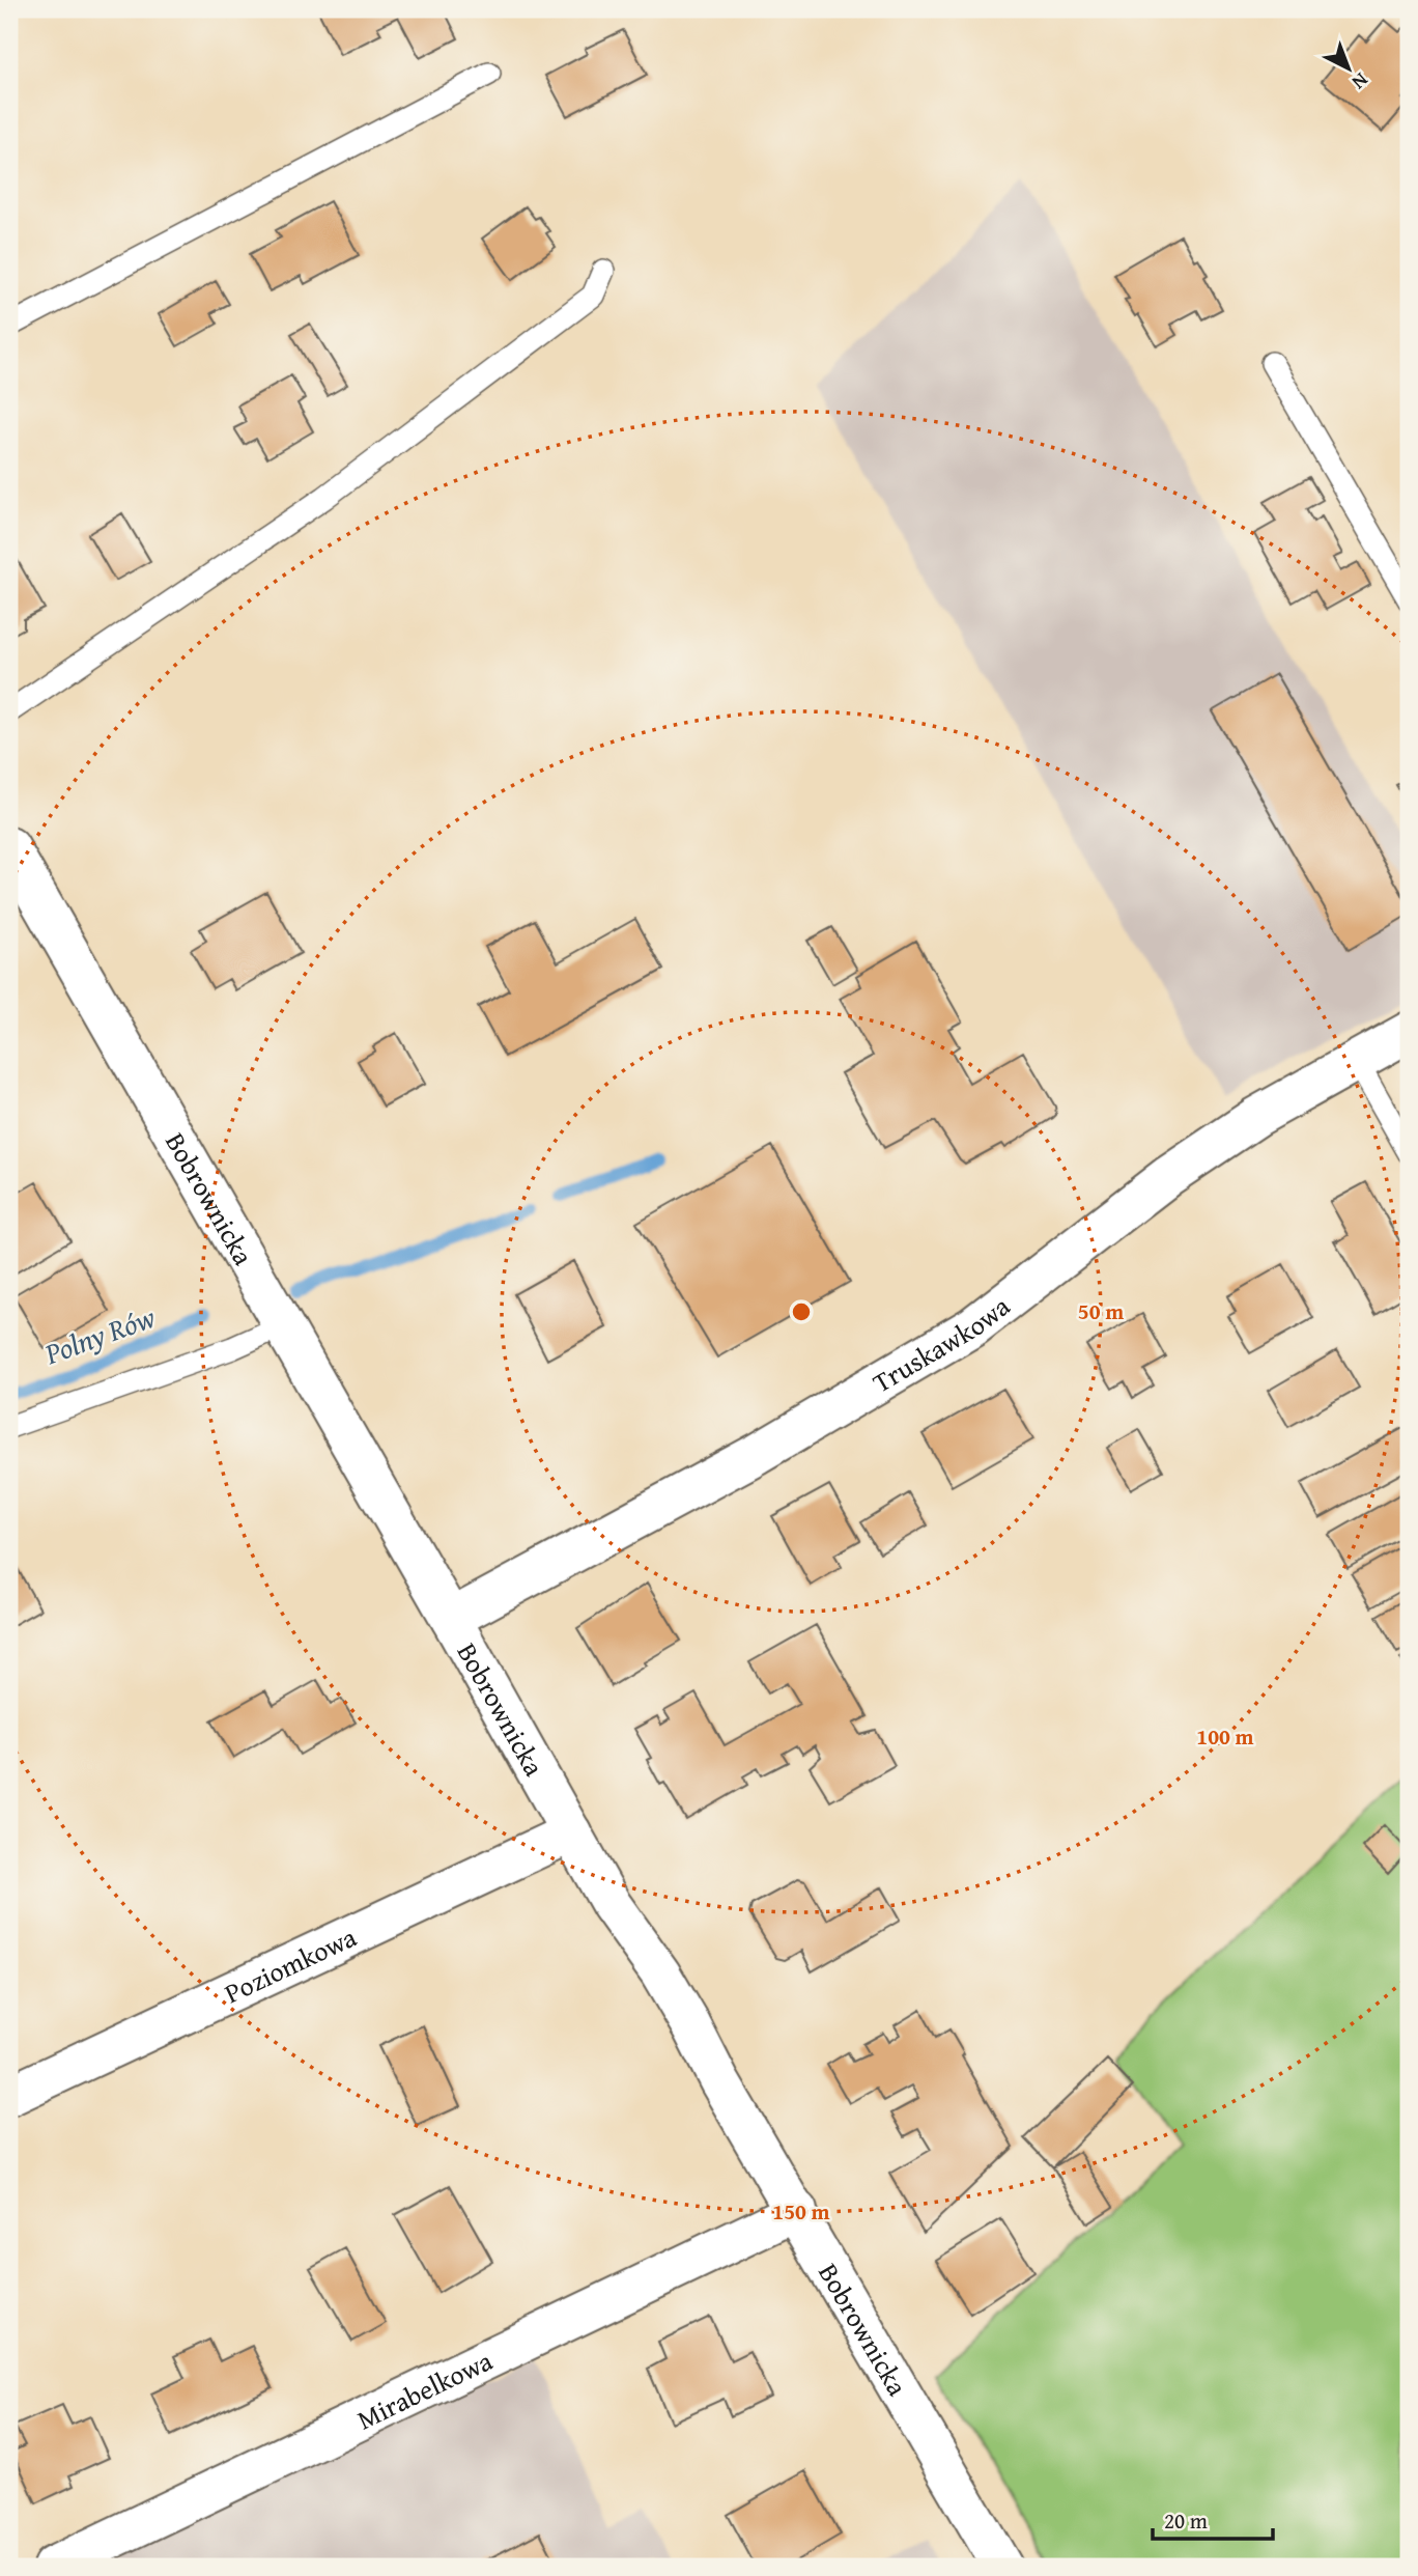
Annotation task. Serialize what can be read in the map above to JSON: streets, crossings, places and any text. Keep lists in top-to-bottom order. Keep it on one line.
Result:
{"streets":{"street":["Bobrownicka","Truskawkowa","Poziomkowa","Mirabelkowa"]},"crossings":[["Bobrownicka","Truskawkowa"],["Bobrownicka","Poziomkowa"],["Bobrownicka","Mirabelkowa"]],"water":["Polny Rów"],"scale_bar":"20 m","north":"bottom right","rings":["50 m","100 m","150 m"]}
